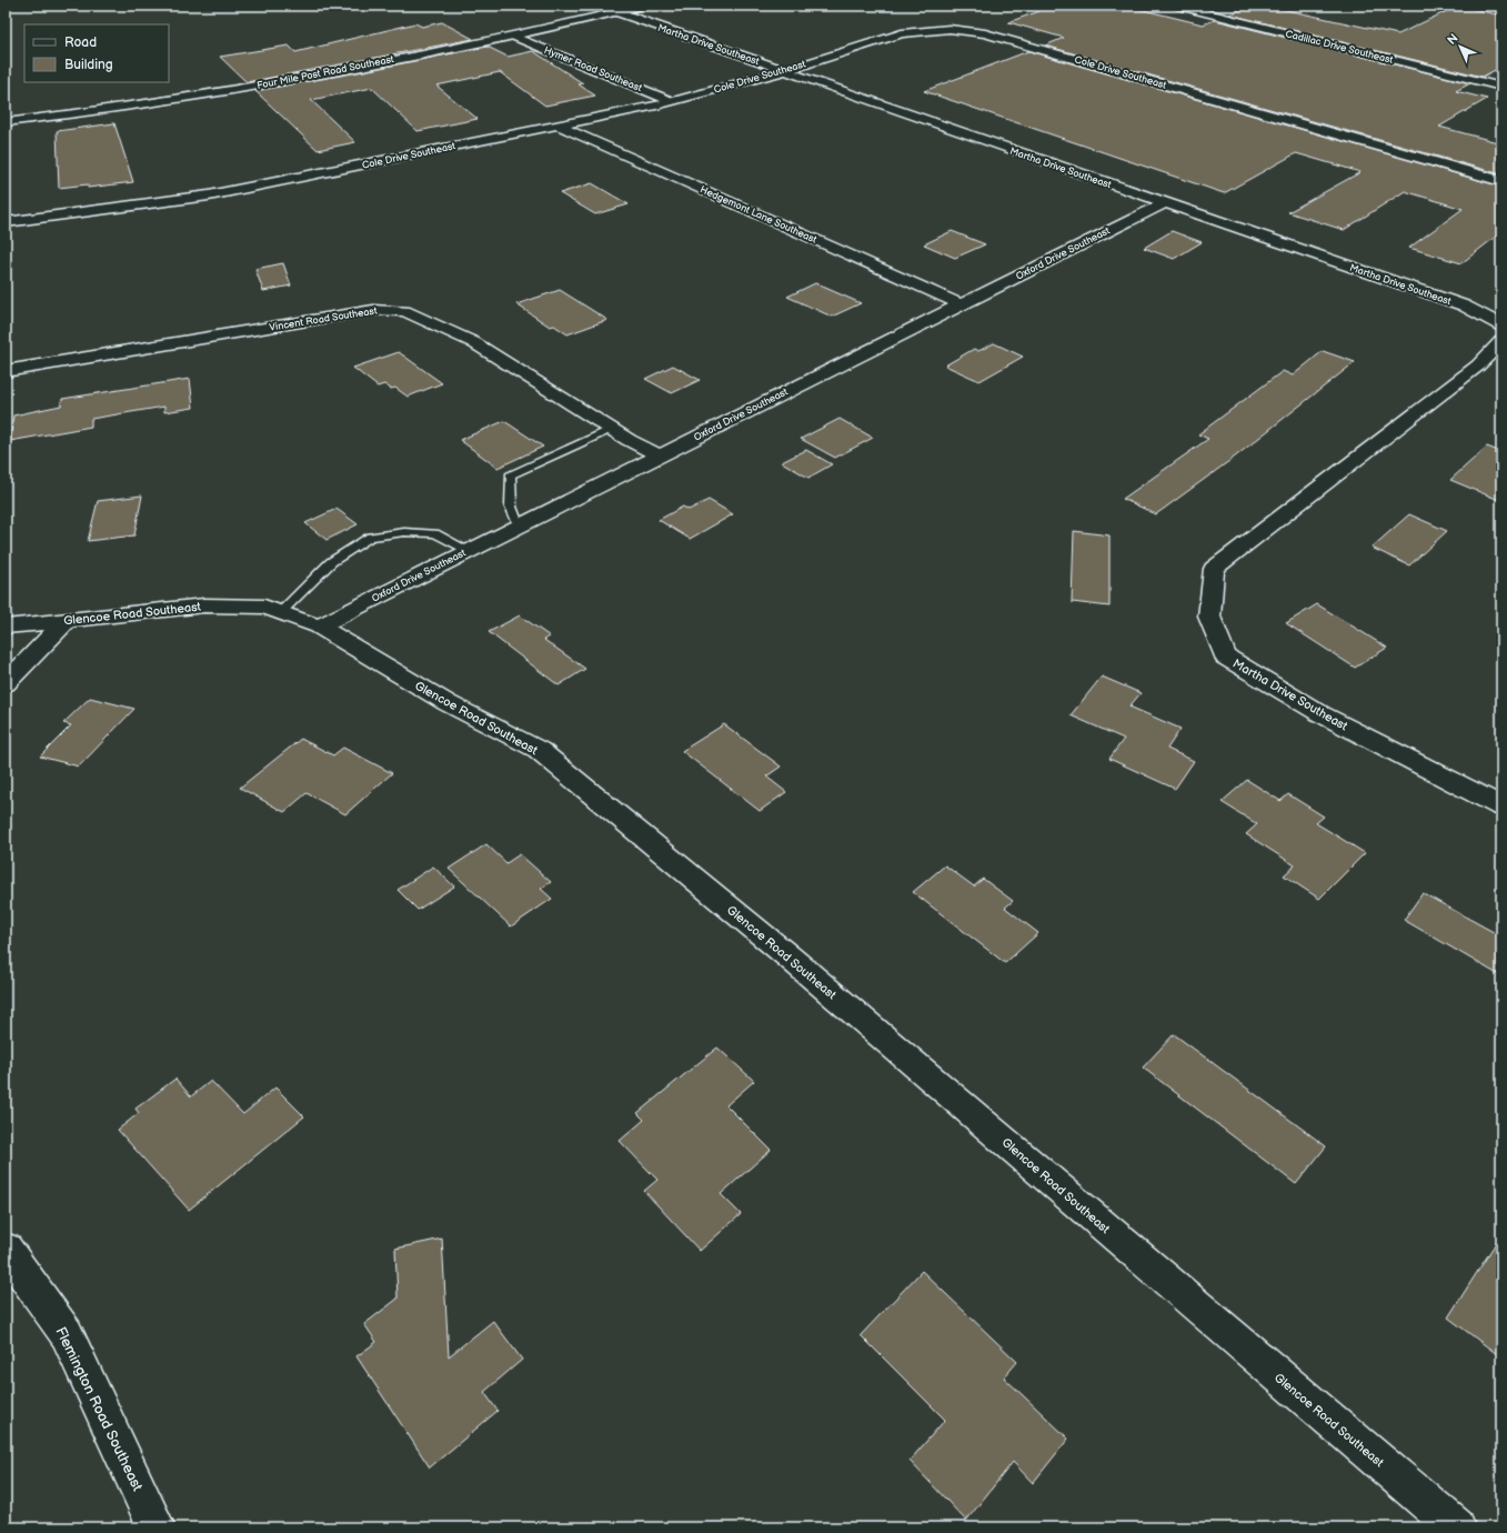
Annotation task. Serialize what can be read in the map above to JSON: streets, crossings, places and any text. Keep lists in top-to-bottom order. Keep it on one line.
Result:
{"streets":{"street":["Martha Drive Southeast","Cadillac Drive Southeast","Hymer Road Southeast","Four Mile Post Road Southeast","Cole Drive Southeast","Hedgemont Lane Southeast","Oxford Drive Southeast","Vincent Road Southeast","Glencoe Road Southeast","Flemington Road Southeast"]},"crossings":[["Martha Drive Southeast","Four Mile Post Road Southeast"],["Martha Drive Southeast","Cole Drive Southeast"],["Martha Drive Southeast","Oxford Drive Southeast"],["Hymer Road Southeast","Four Mile Post Road Southeast"],["Hymer Road Southeast","Cole Drive Southeast"],["Cole Drive Southeast","Hedgemont Lane Southeast"],["Hedgemont Lane Southeast","Oxford Drive Southeast"],["Oxford Drive Southeast","Vincent Road Southeast"],["Oxford Drive Southeast","Glencoe Road Southeast"]],"legend":["Road","Building"],"north":"top left"}
